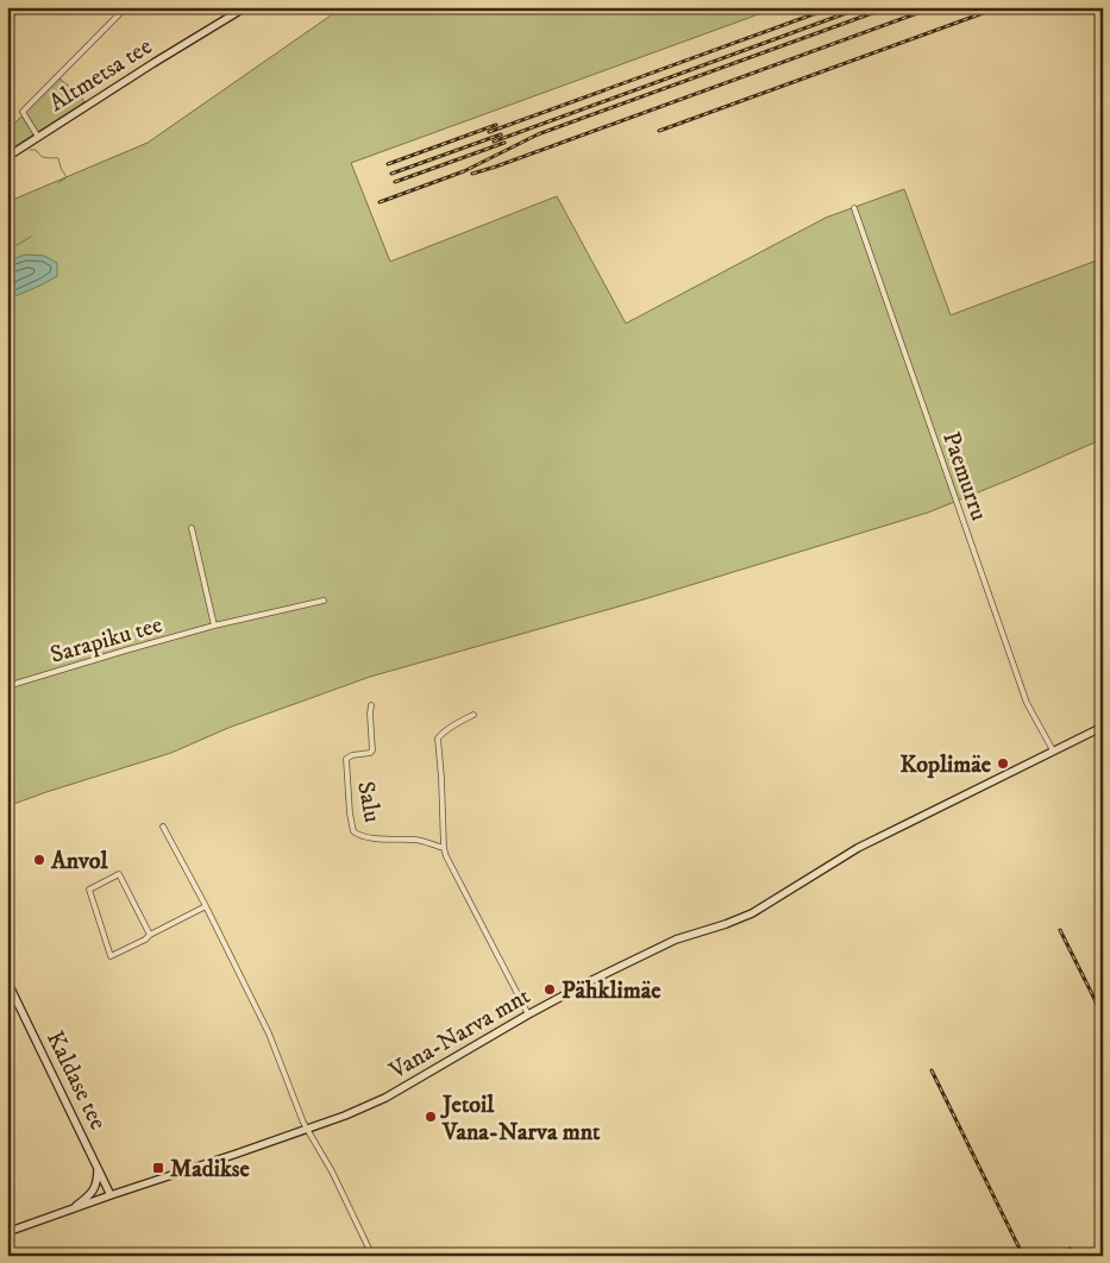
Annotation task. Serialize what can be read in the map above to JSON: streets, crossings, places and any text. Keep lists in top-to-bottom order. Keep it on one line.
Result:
{"streets":{"main road":["Altmetsa tee","Vana-Narva mnt","Kaldase tee"],"street":["Paemurru","Sarapiku tee","Salu"]},"crossings":[["Paemurru","Vana-Narva mnt"],["Vana-Narva mnt","Kaldase tee"]],"places":{"other":["Koplimäe","Anvol","Pähklimäe","Jetoil Vana-Narva mnt"],"transit":["Madikse"]}}
